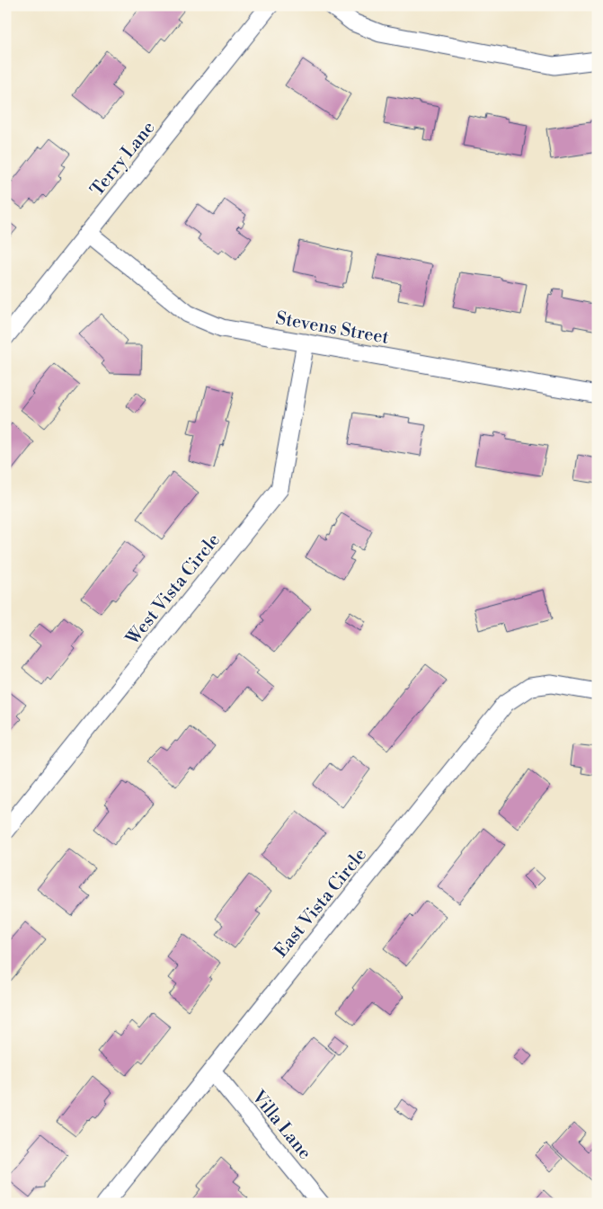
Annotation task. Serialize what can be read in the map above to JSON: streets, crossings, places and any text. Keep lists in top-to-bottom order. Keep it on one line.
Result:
{"streets":{"street":["Terry Lane","Stevens Street","West Vista Circle","East Vista Circle","Villa Lane"]},"crossings":[["Terry Lane","Stevens Street"],["Stevens Street","West Vista Circle"],["East Vista Circle","Villa Lane"]]}
